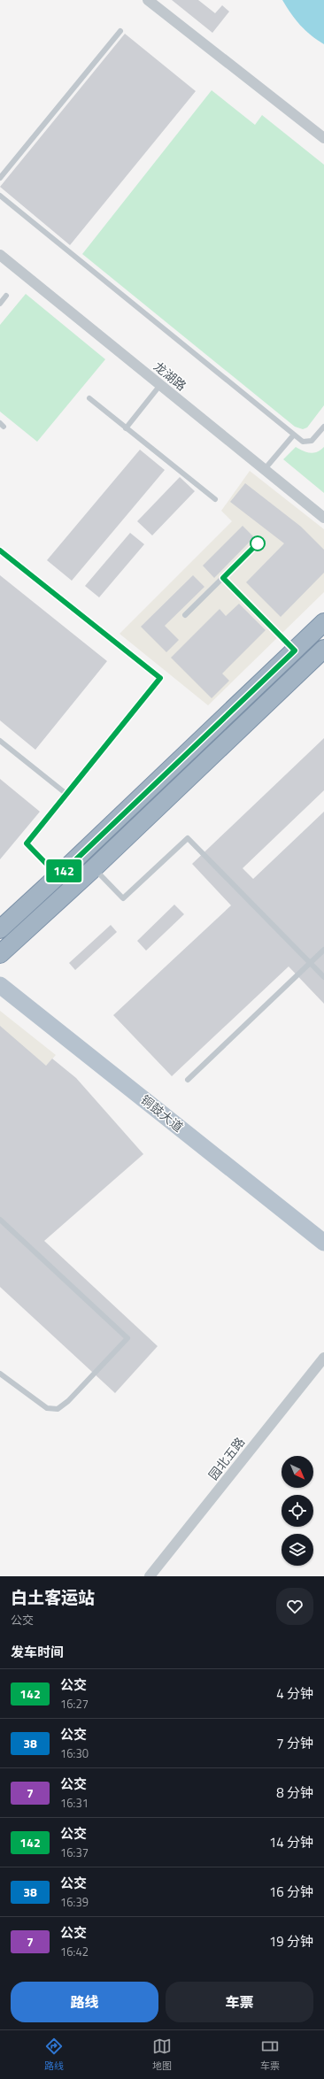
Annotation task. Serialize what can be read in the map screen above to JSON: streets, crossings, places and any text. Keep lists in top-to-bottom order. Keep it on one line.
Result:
{"streets":{"main road":["铜鼓大道"],"street":["龙湖路","园北五路"]},"lines":["bus line 142"],"north":"bottom right","page":{"on_map":"142","heading":[["白土客运站","公交"],"发车时间"],"list":[{"mark":"142","name":"公交","note":"16:27","value":"4 分钟"},{"mark":"38","name":"公交","note":"16:30","value":"7 分钟"},{"mark":"7","name":"公交","note":"16:31","value":"8 分钟"},{"mark":"142","name":"公交","note":"16:37","value":"14 分钟"},{"mark":"38","name":"公交","note":"16:39","value":"16 分钟"},{"mark":"7","name":"公交","note":"16:42","value":"19 分钟"}],"buttons":["路线","车票"],"tabs":["路线","地图","车票"]}}
